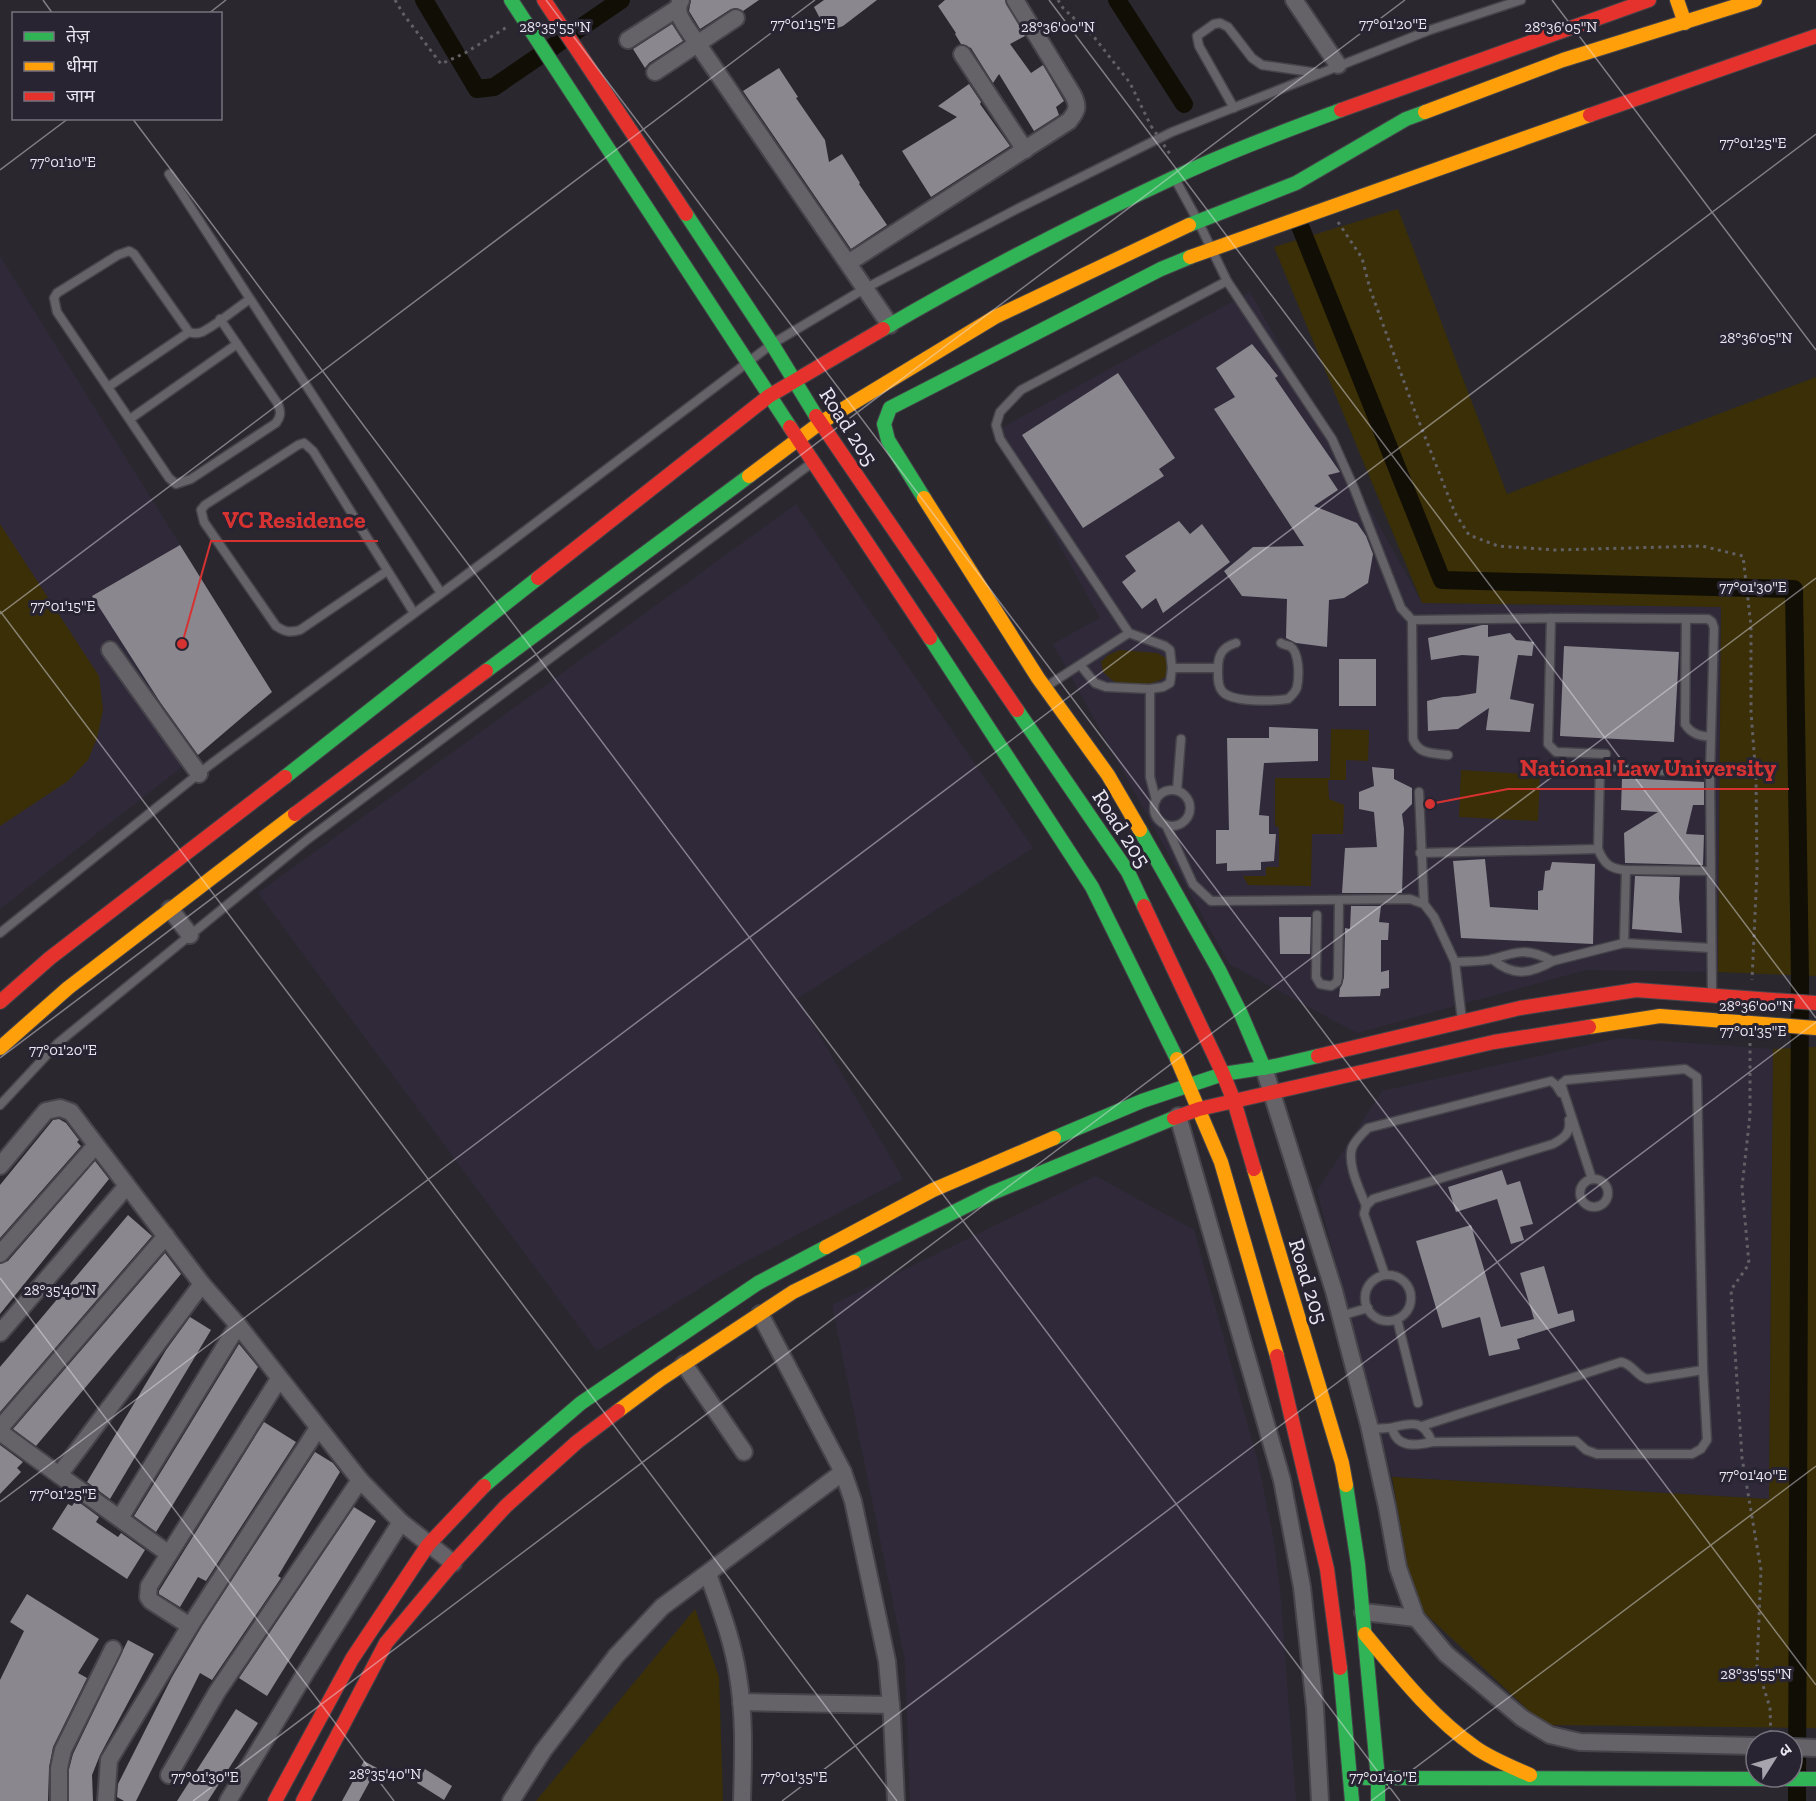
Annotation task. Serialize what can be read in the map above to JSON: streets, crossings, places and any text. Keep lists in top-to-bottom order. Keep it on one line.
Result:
{"streets":{"main road":["Road 205"]},"places":["VC Residence","National Law University"],"legend":["तेज़","धीमा","जाम"],"north":"top right","coordinates":["77°01'15\"E","77°01'20\"E","28°35'55\"N","28°36'00\"N","28°36'05\"N","77°01'25\"E","77°01'10\"E","77°01'30\"E","77°01'35\"E","28°35'40\"N","77°01'40\"E"]}
